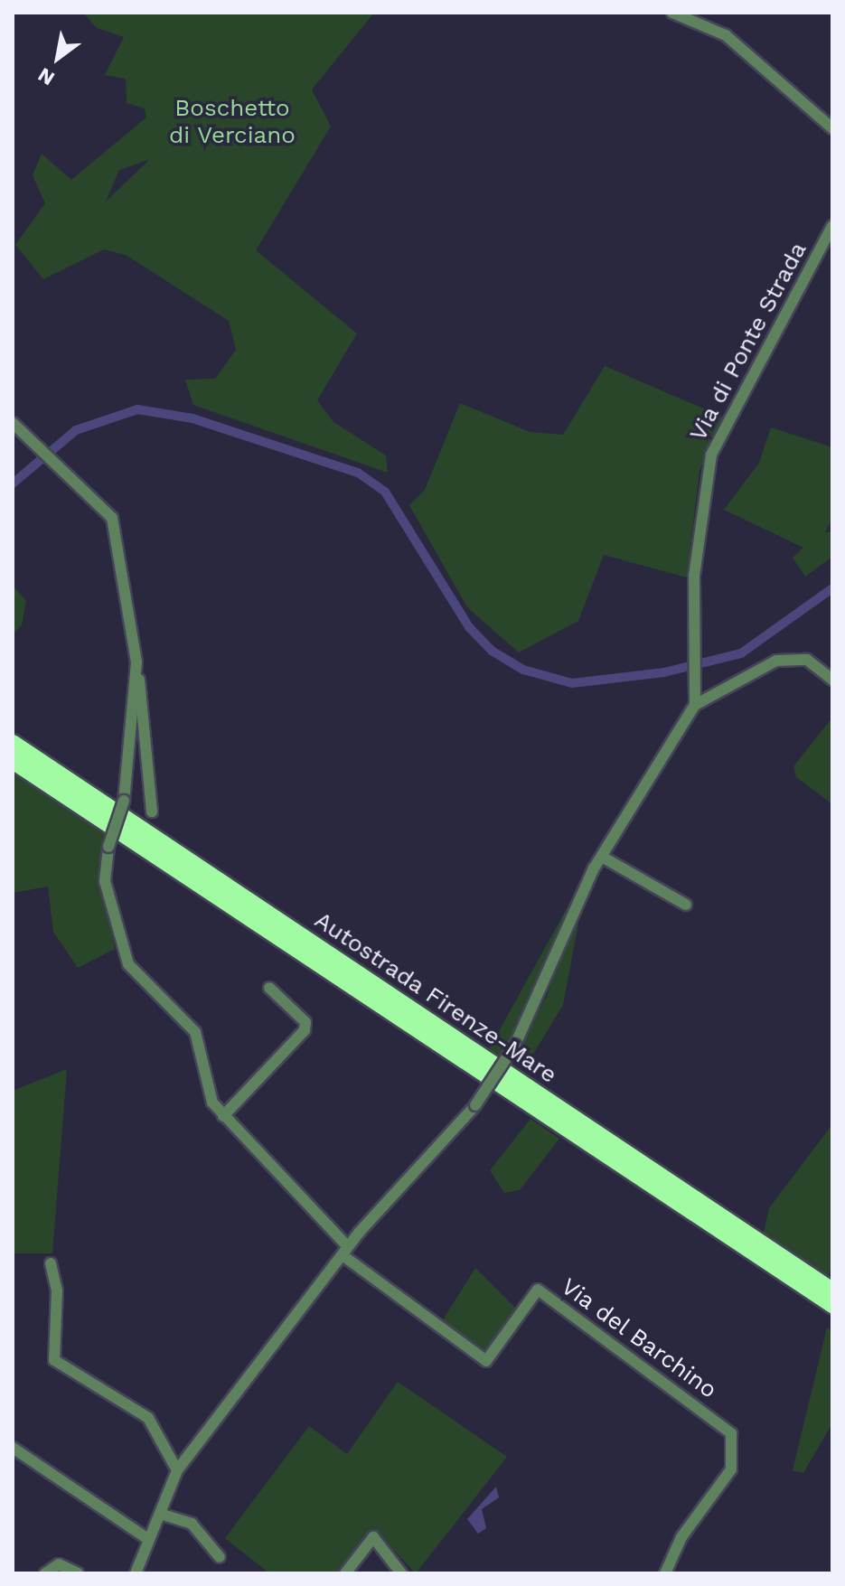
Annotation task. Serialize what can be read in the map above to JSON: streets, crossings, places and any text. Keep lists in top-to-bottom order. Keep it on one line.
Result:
{"streets":{"highway":["Autostrada Firenze-Mare"],"street":["Via di Ponte Strada","Via del Barchino"]},"parks":["Boschetto di Verciano"],"north":"bottom left"}
